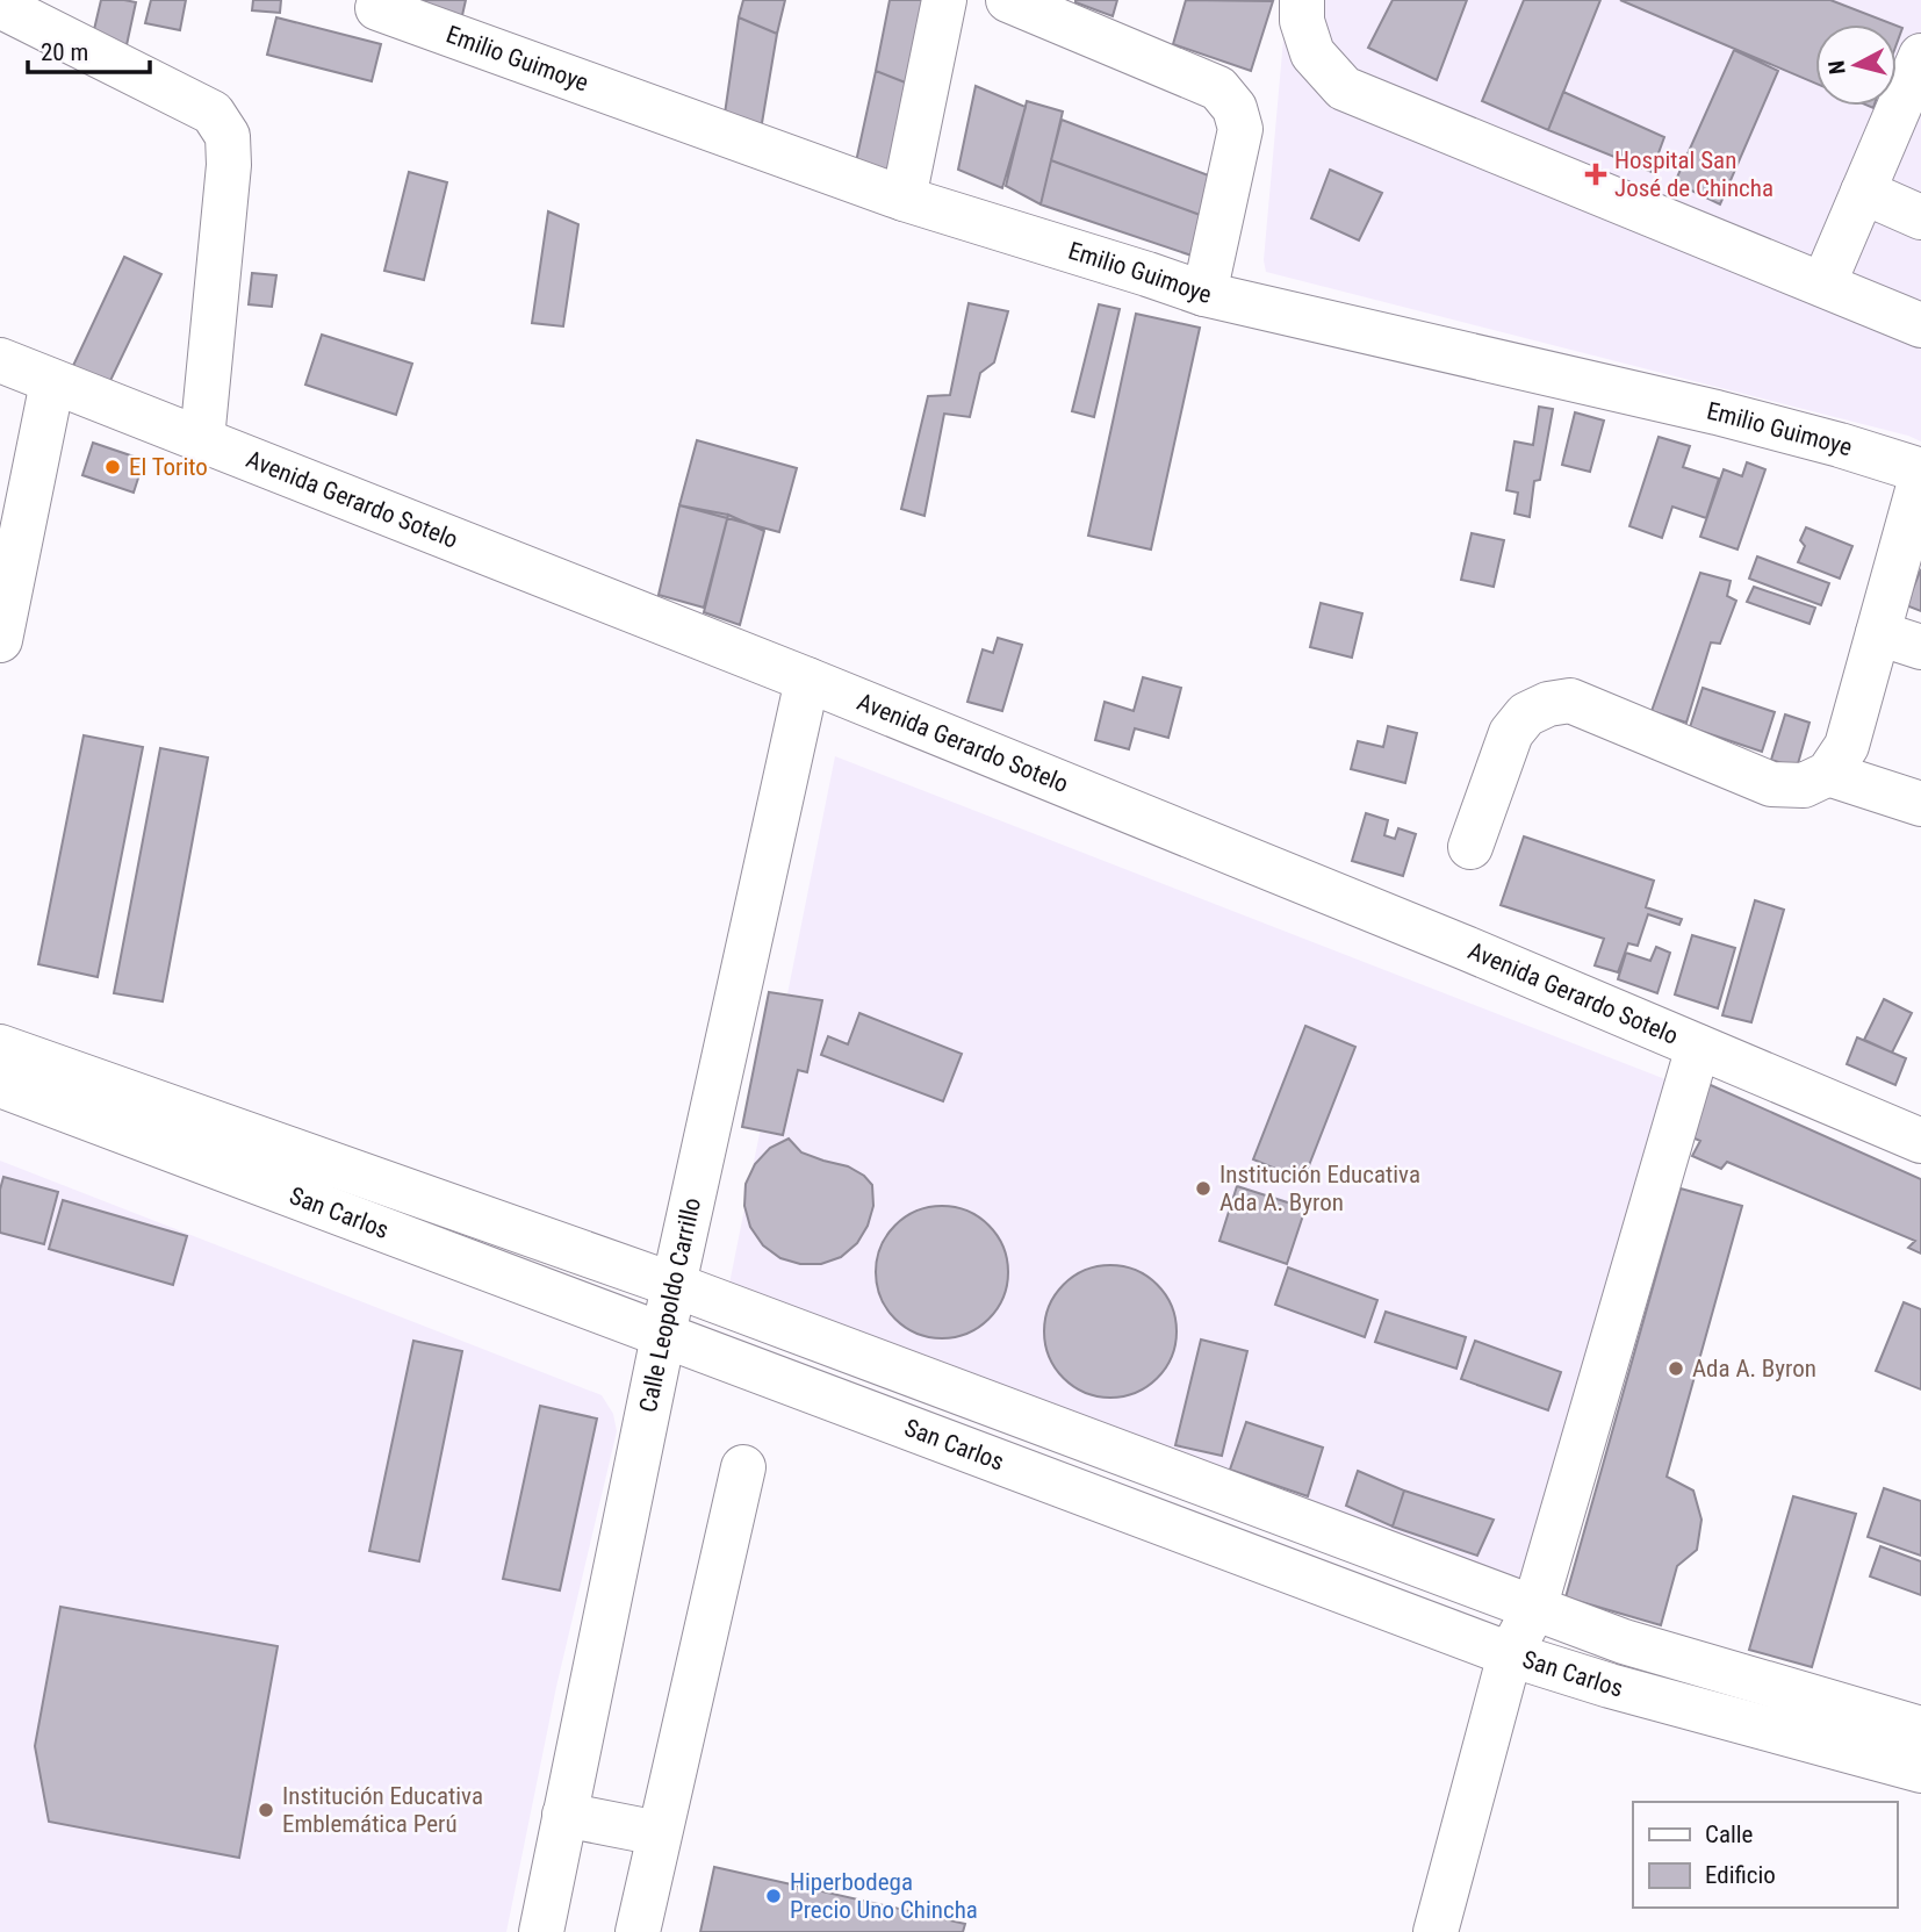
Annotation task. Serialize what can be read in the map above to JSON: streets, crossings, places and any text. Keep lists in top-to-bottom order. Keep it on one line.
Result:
{"streets":{"street":["Emilio Guimoye","Avenida Gerardo Sotelo","San Carlos","Calle Leopoldo Carrillo"]},"crossings":[["Avenida Gerardo Sotelo","Calle Leopoldo Carrillo"],["San Carlos","Calle Leopoldo Carrillo"]],"places":{"health":["Hospital San José de Chincha"],"other":["El Torito","Institución Educativa Ada A. Byron","Ada A. Byron","Institución Educativa Emblemática Perú","Hiperbodega Precio Uno Chincha"]},"legend":["Calle","Edificio"],"scale_bar":"20 m","north":"left"}
